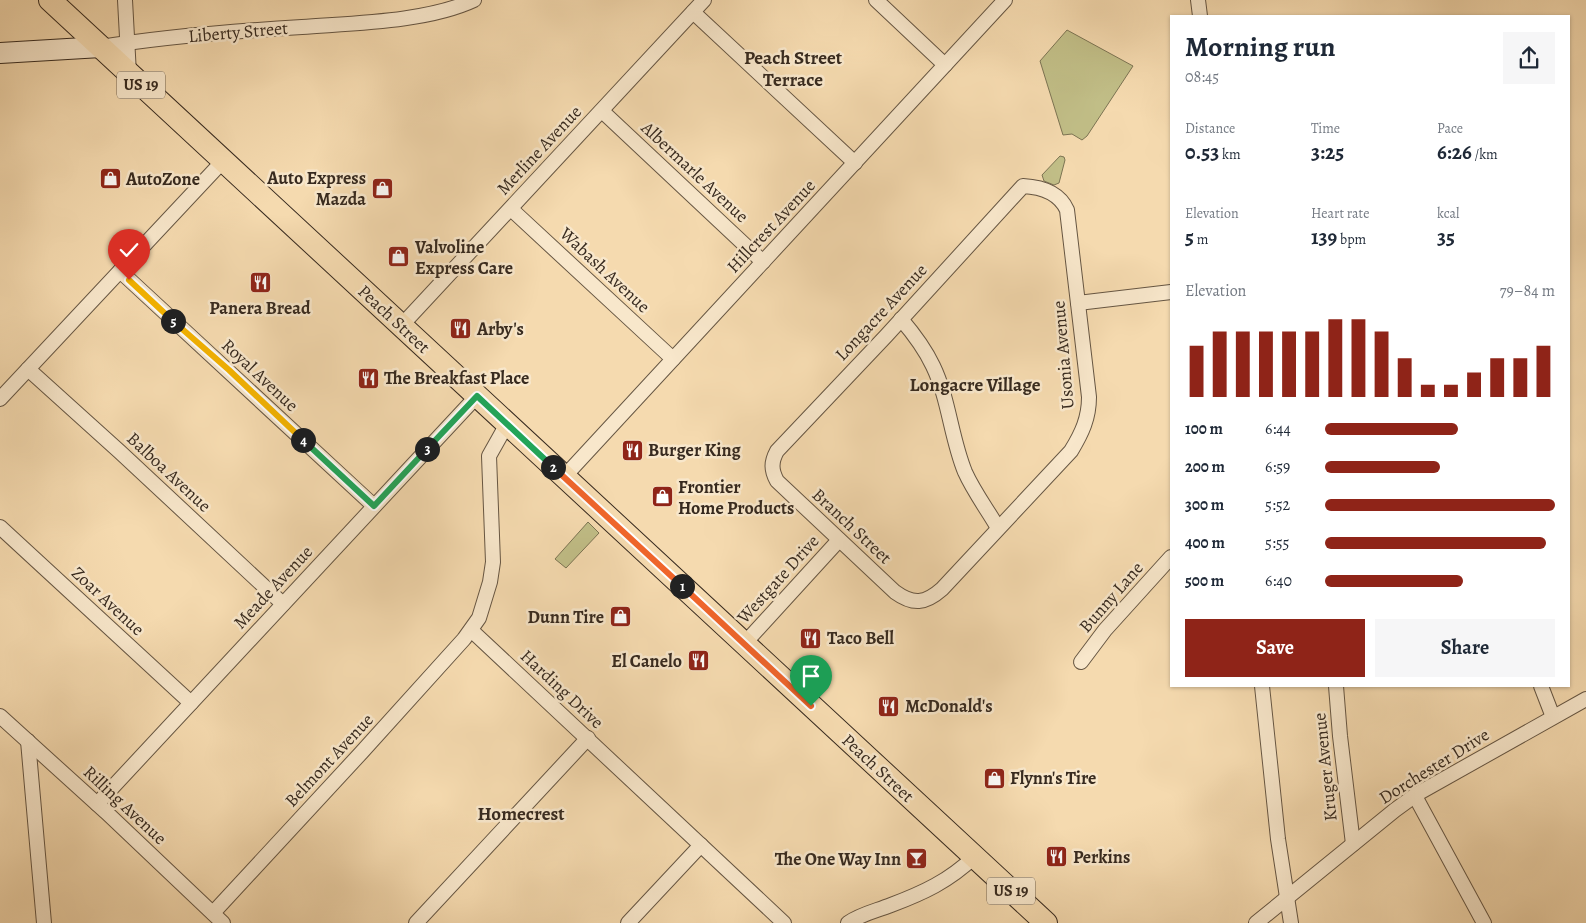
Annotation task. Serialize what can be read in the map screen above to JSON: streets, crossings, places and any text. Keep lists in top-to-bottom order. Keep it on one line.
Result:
{"streets":{"main road":["US 19","Peach Street"],"street":["Liberty Street","Merline Avenue","Albermarle Avenue","Hillcrest Avenue","Wabash Avenue","Longacre Avenue","Usonia Avenue","Royal Avenue","Balboa Avenue","Branch Street","Westgate Drive","Meade Avenue","Bunny Lane","Zoar Avenue","Harding Drive","Belmont Avenue","Dorchester Drive","Kruger Avenue","Rilling Avenue"]},"crossings":[["Liberty Street","Peach Street"],["Merline Avenue","Albermarle Avenue"],["Merline Avenue","Wabash Avenue"],["Merline Avenue","Peach Street"],["Albermarle Avenue","Hillcrest Avenue"],["Hillcrest Avenue","Wabash Avenue"],["Hillcrest Avenue","Peach Street"],["Longacre Avenue","Usonia Avenue"],["Longacre Avenue","Branch Street"],["Peach Street","Westgate Drive"],["Peach Street","Meade Avenue"],["Usonia Avenue","Branch Street"],["Royal Avenue","Meade Avenue"],["Balboa Avenue","Meade Avenue"],["Branch Street","Westgate Drive"],["Meade Avenue","Zoar Avenue"],["Meade Avenue","Rilling Avenue"],["Harding Drive","Belmont Avenue"],["Belmont Avenue","Rilling Avenue"],["Dorchester Drive","Kruger Avenue"]],"districts":["Peach Street Terrace","Longacre Village","Homecrest"],"places":{"shop":["AutoZone","Auto Express Mazda","Valvoline Express Care","Frontier Home Products","Dunn Tire","Flynn's Tire"],"restaurant":["Panera Bread","Arby's","The Breakfast Place","Burger King","Taco Bell","El Canelo","McDonald's","Perkins"],"bar":["The One Way Inn"]},"page":{"heading":["Morning run","08:45"],"stats":[["Distance","0.53 km"],["Time","3:25"],["Pace","6:26 /km"],["Elevation","5 m"],["Heart rate","139 bpm"],["kcal","35"]],"chart":["Elevation","79–84 m"],"pins":["5","4","3","2","1"],"list":[{"name":"100 m","note":"6:44"},{"name":"200 m","note":"6:59"},{"name":"300 m","note":"5:52"},{"name":"400 m","note":"5:55"},{"name":"500 m","note":"6:40"}],"buttons":["Save","Share"]}}
